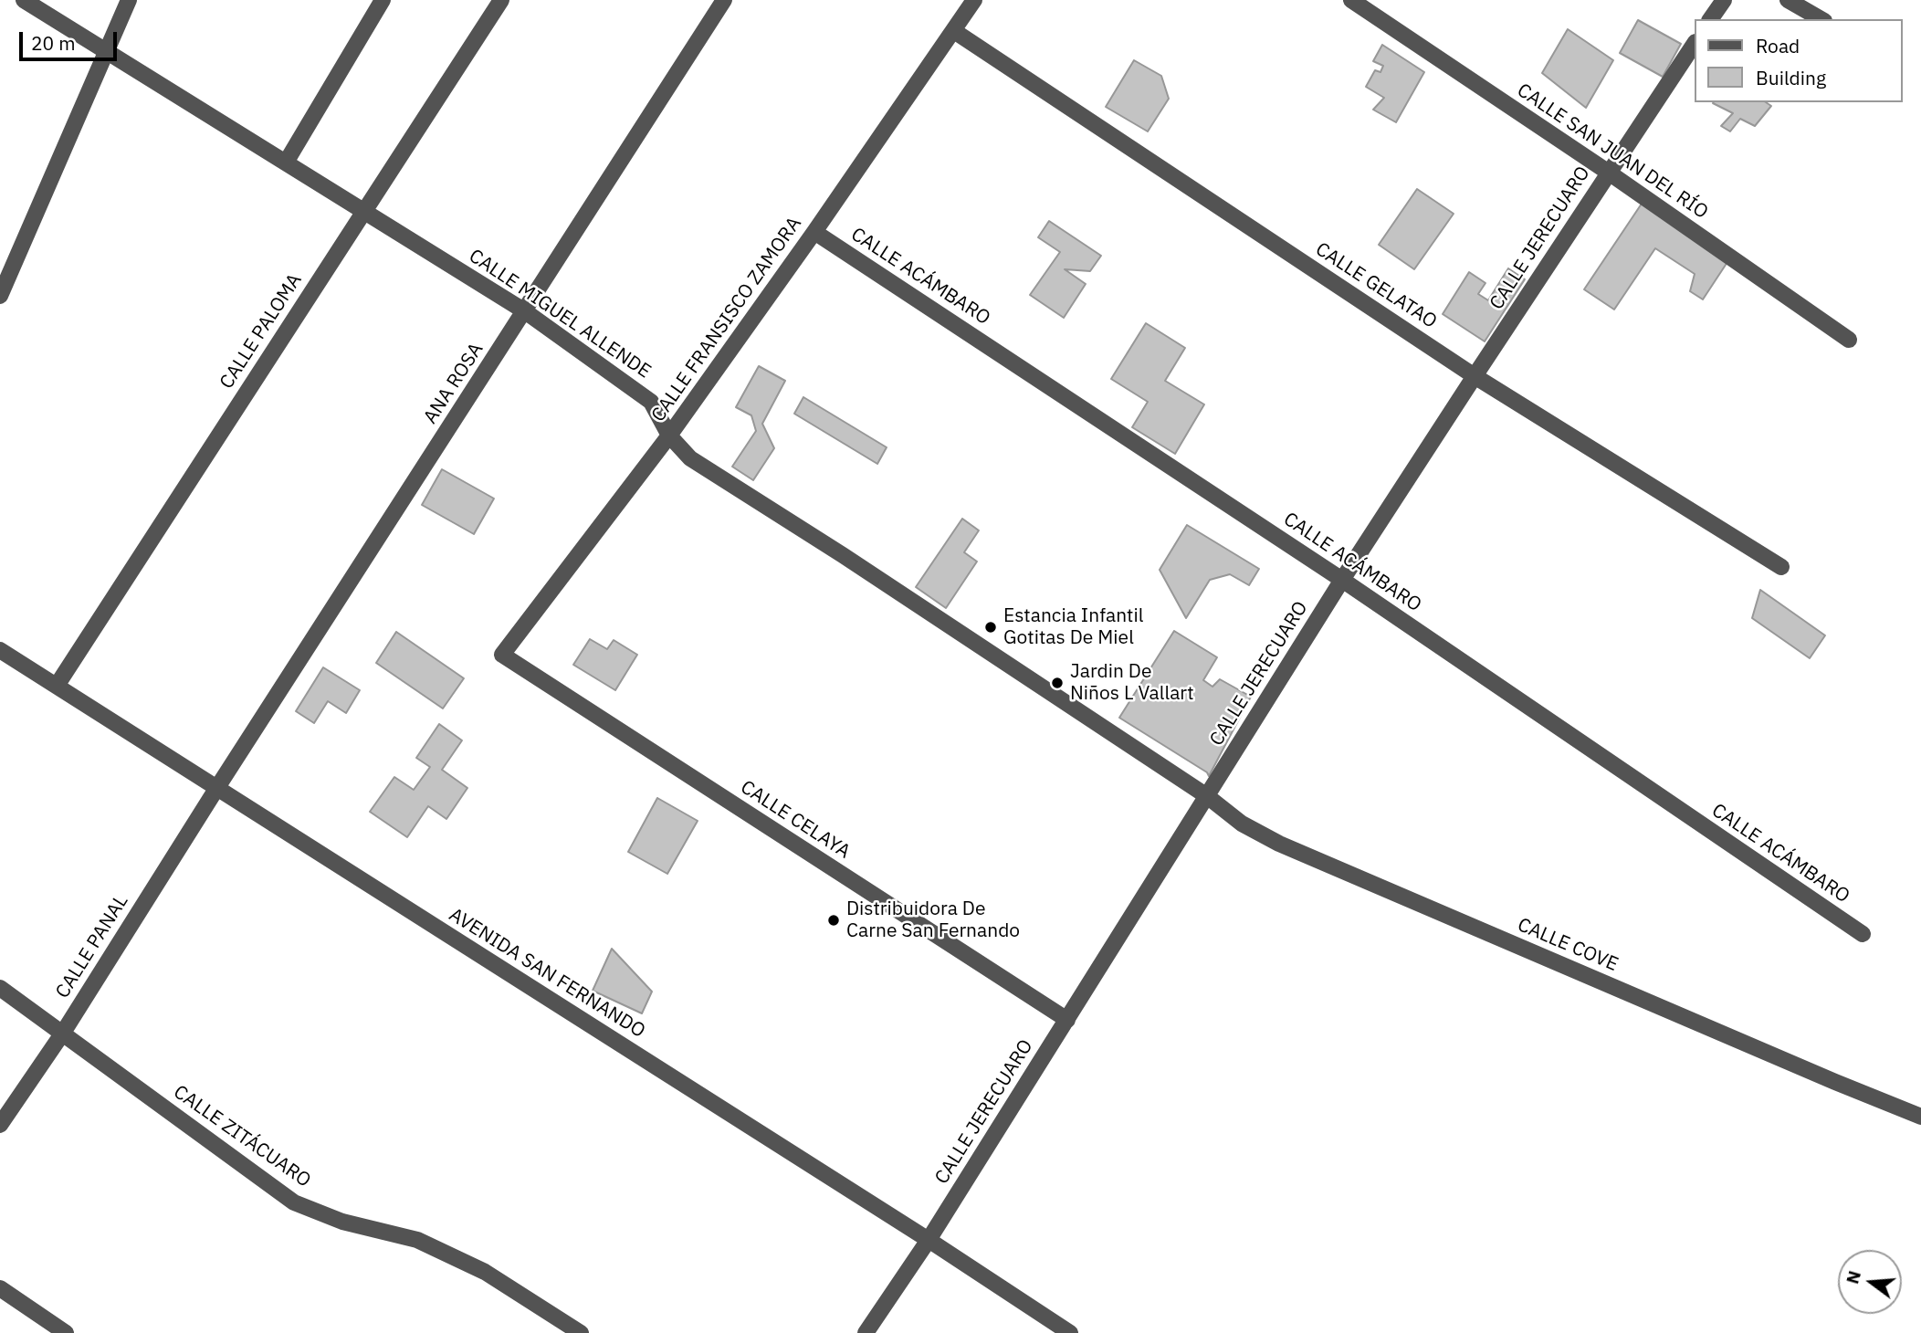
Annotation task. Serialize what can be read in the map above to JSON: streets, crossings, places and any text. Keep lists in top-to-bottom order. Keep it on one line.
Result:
{"streets":{"street":["CALLE SAN JUAN DEL RÍO","CALLE JERECUARO","CALLE ACÁMBARO","CALLE GELATAO","CALLE MIGUEL ALLENDE","CALLE FRANSISCO ZAMORA","CALLE PALOMA","ANA ROSA","CALLE CELAYA","CALLE COVE","CALLE PANAL","AVENIDA SAN FERNANDO","CALLE ZITÁCUARO"]},"crossings":[["CALLE SAN JUAN DEL RÍO","CALLE JERECUARO"],["CALLE JERECUARO","CALLE ACÁMBARO"],["CALLE JERECUARO","CALLE GELATAO"],["CALLE JERECUARO","CALLE MIGUEL ALLENDE"],["CALLE JERECUARO","CALLE CELAYA"],["CALLE JERECUARO","CALLE COVE"],["CALLE JERECUARO","AVENIDA SAN FERNANDO"],["CALLE ACÁMBARO","CALLE FRANSISCO ZAMORA"],["CALLE GELATAO","CALLE FRANSISCO ZAMORA"],["CALLE MIGUEL ALLENDE","CALLE FRANSISCO ZAMORA"],["CALLE MIGUEL ALLENDE","CALLE PALOMA"],["CALLE MIGUEL ALLENDE","ANA ROSA"],["CALLE MIGUEL ALLENDE","CALLE COVE"],["CALLE FRANSISCO ZAMORA","CALLE CELAYA"],["CALLE PALOMA","AVENIDA SAN FERNANDO"],["ANA ROSA","CALLE PANAL"],["ANA ROSA","AVENIDA SAN FERNANDO"],["CALLE PANAL","AVENIDA SAN FERNANDO"],["CALLE PANAL","CALLE ZITÁCUARO"]],"places":["Estancia Infantil Gotitas De Miel","Jardin De Niños L Vallart","Distribuidora De Carne San Fernando"],"legend":["Road","Building"],"scale_bar":"20 m","north":"left"}
